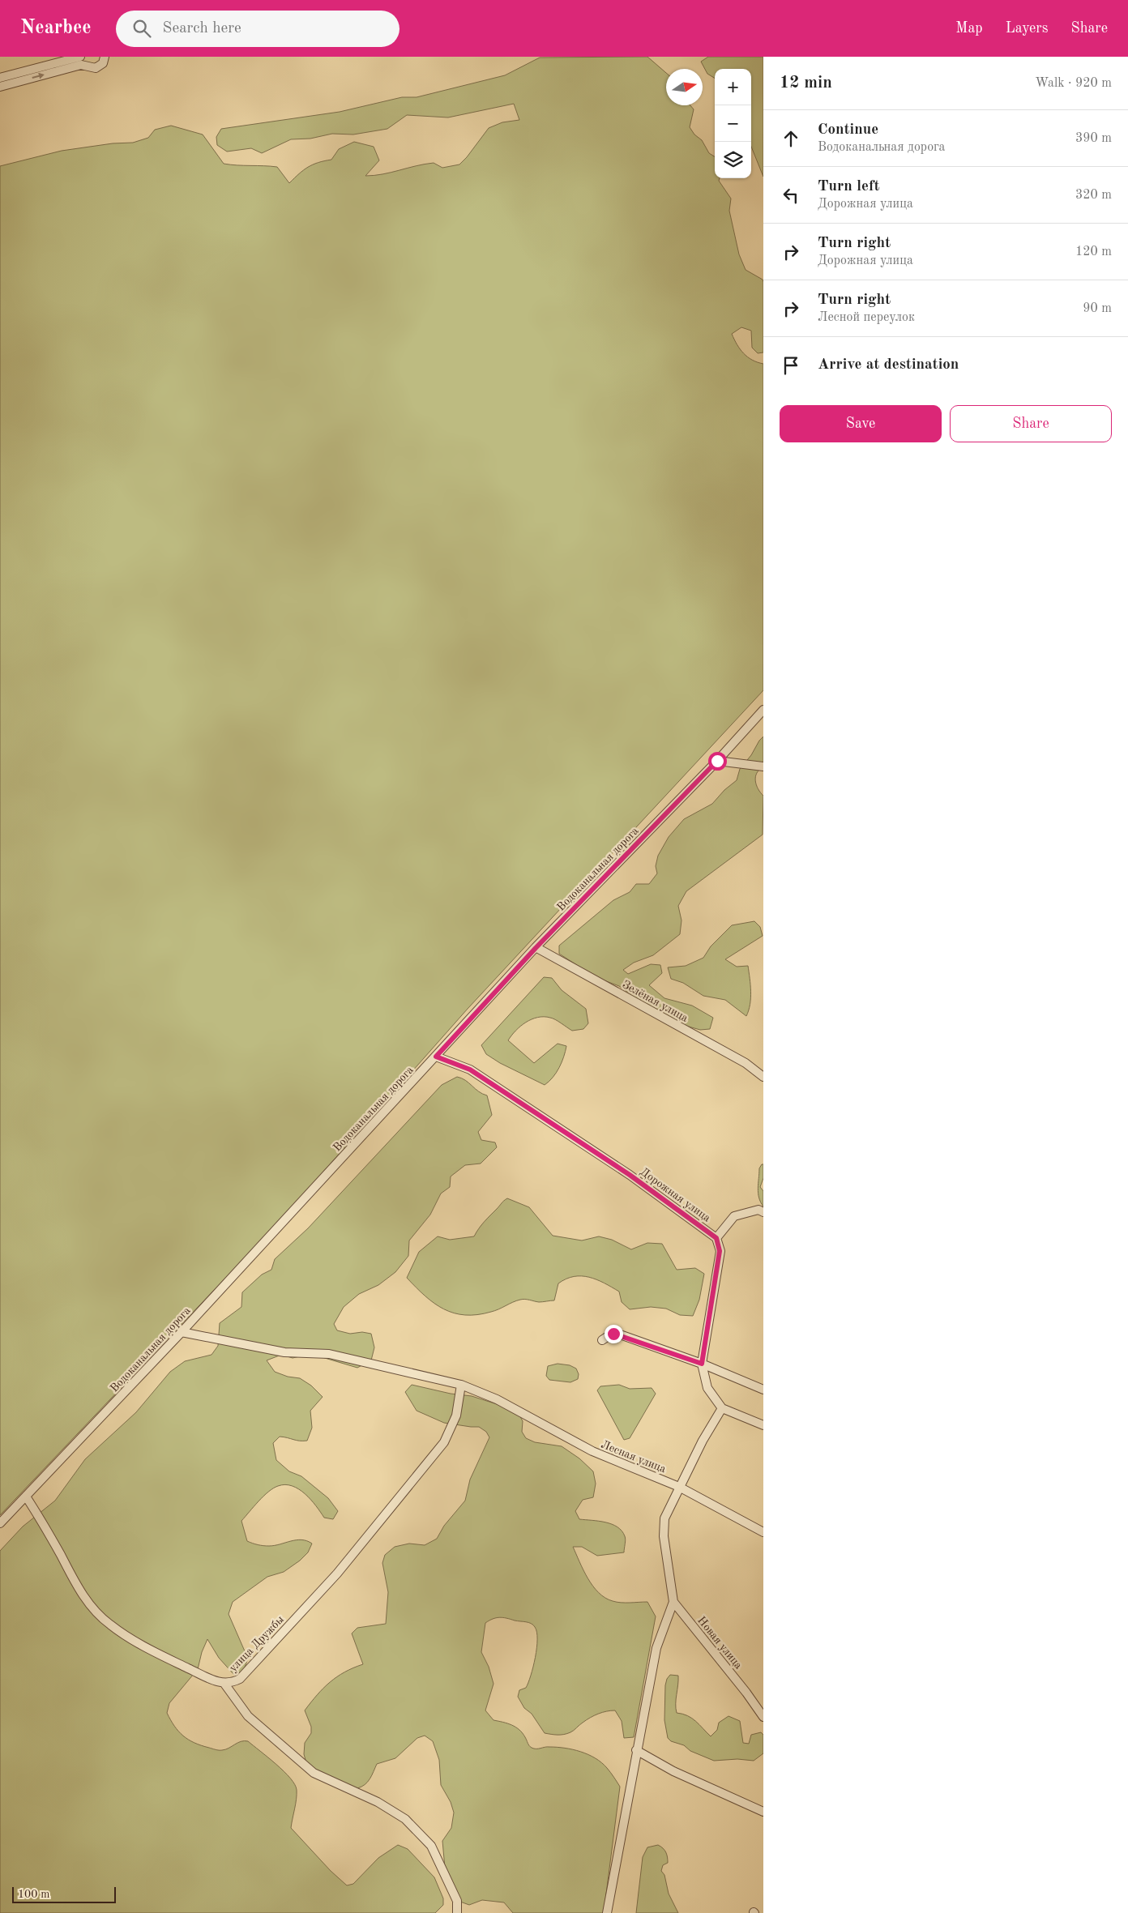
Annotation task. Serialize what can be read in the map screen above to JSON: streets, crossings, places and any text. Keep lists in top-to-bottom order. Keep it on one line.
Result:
{"streets":{"street":["Водоканальная дорога","Зелёная улица","Дорожная улица","Лесная улица","Новая улица","улица Дружбы"]},"crossings":[["Водоканальная дорога","Зелёная улица"],["Водоканальная дорога","Дорожная улица"],["Водоканальная дорога","Лесная улица"],["Водоканальная дорога","улица Дружбы"],["Лесная улица","улица Дружбы"]],"scale_bar":"100 m","north":"right","page":{"header":"Nearbee","search":"Search here","nav":["Map","Layers","Share"],"heading":["12 min","Walk · 920 m"],"map_buttons":["+","−"],"list":[["Continue","Водоканальная дорога","390 m"],["Turn left","Дорожная улица","320 m"],["Turn right","Дорожная улица","120 m"],["Turn right","Лесной переулок","90 m"],"Arrive at destination"],"buttons":["Save","Share"],"scale":"100 m"}}
